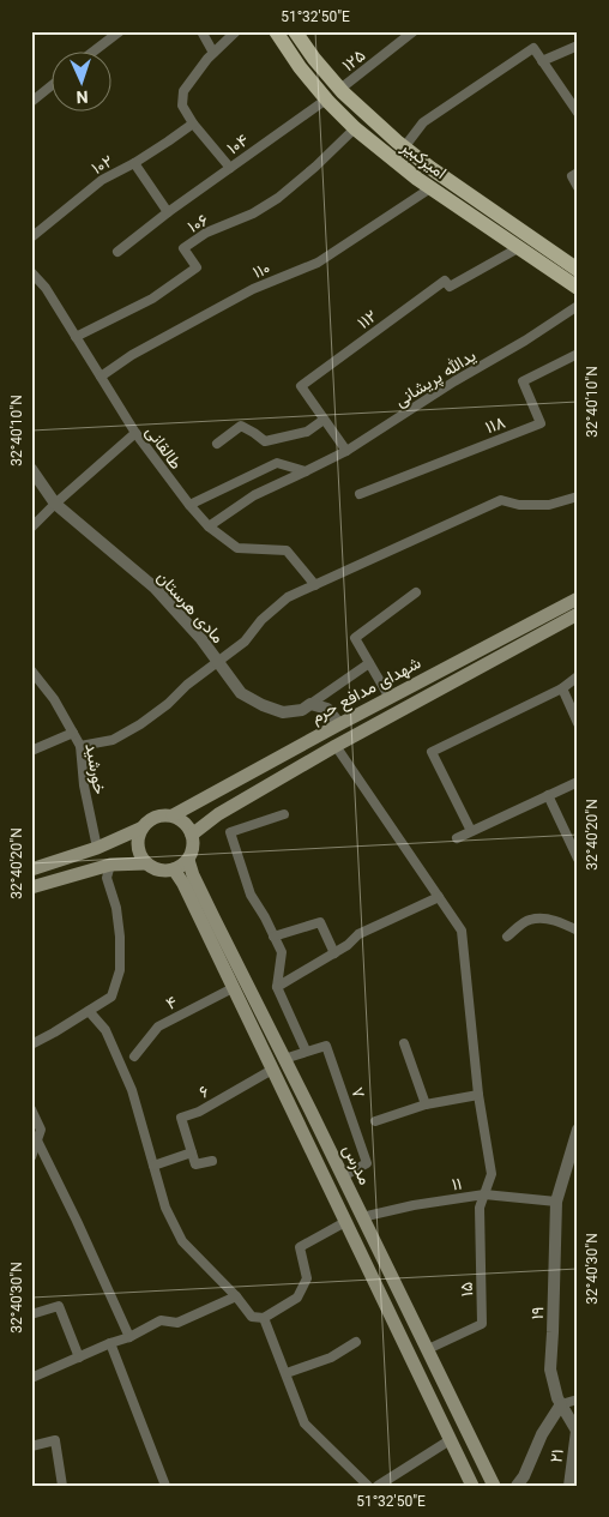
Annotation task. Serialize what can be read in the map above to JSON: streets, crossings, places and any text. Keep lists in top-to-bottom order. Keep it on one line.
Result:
{"streets":{"main road":["امیرکبیر","شهدای مدافع حرم","مدرس"],"street":["۱۲۵","۱۰۴","۱۰۲","۱۰۶","۱۱۰","۱۱۲","یدالله پریشانی","۱۱۸","طالقانی","مادی هرستان","خورشید","۴","۶","۷","۱۱","۱۵","۱۹","۲۱"]},"crossings":[["۱۲۵","امیرکبیر"],["۱۰۴","امیرکبیر"],["امیرکبیر","۱۰۶"],["امیرکبیر","۱۱۰"],["امیرکبیر","۱۱۲"],["۱۰۶","طالقانی"],["۱۱۰","طالقانی"],["۱۱۲","یدالله پریشانی"],["یدالله پریشانی","طالقانی"],["شهدای مدافع حرم","مدرس"],["۷","مدرس"],["مدرس","۱۱"],["مدرس","۱۵"],["۱۱","۱۵"],["۱۱","۱۹"],["۱۹","۲۱"]],"north":"bottom","coordinates":["51°32'50\"E","32°40'10\"N","32°40'20\"N","32°40'30\"N"]}
